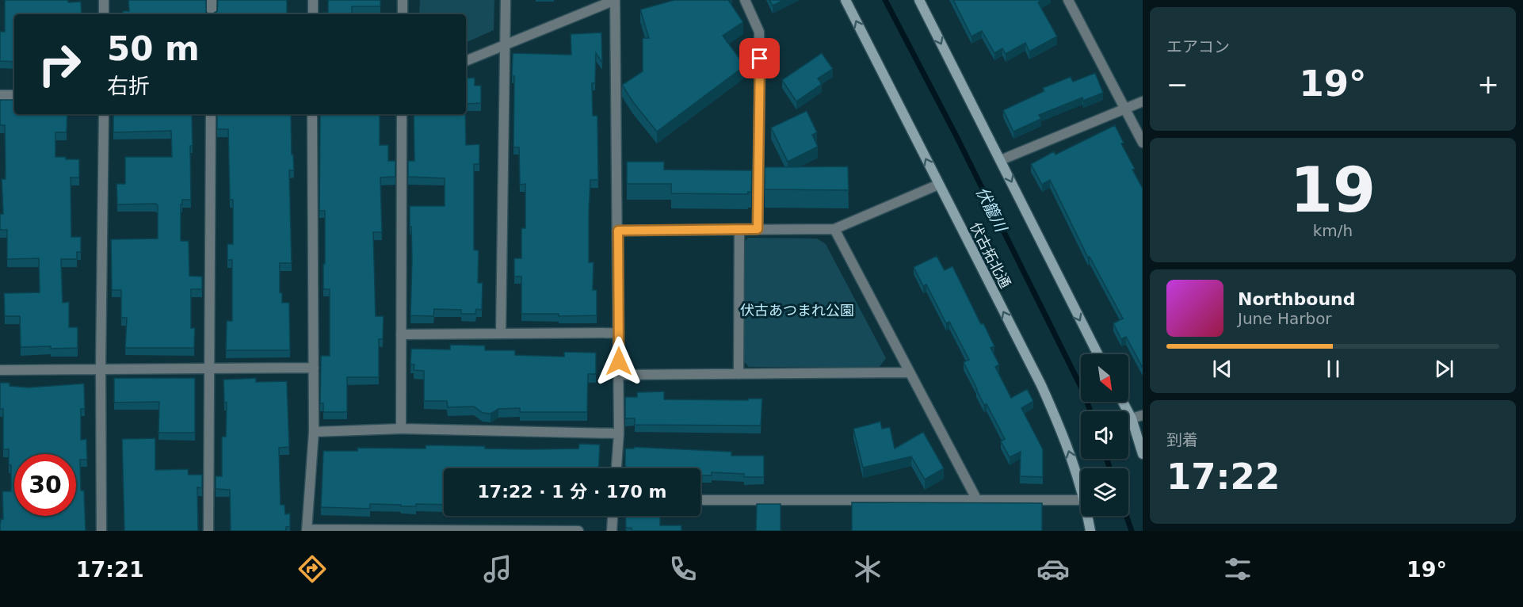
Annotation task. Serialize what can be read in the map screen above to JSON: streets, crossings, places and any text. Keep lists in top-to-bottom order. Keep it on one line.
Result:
{"streets":{"street":["伏古拓北通"]},"water":["伏籠川"],"parks":["伏古あつまれ公園"],"north":"bottom right","page":{"tile":["エアコン",["19","km/h"],["到着","17:22"]],"turn":["50 m","右折"],"heat":["−","19°","+"],"song":["Northbound","June Harbor"],"limit":"30","trip":"17:22 · 1 分 · 170 m","tabs":["17:21","19°"]}}
